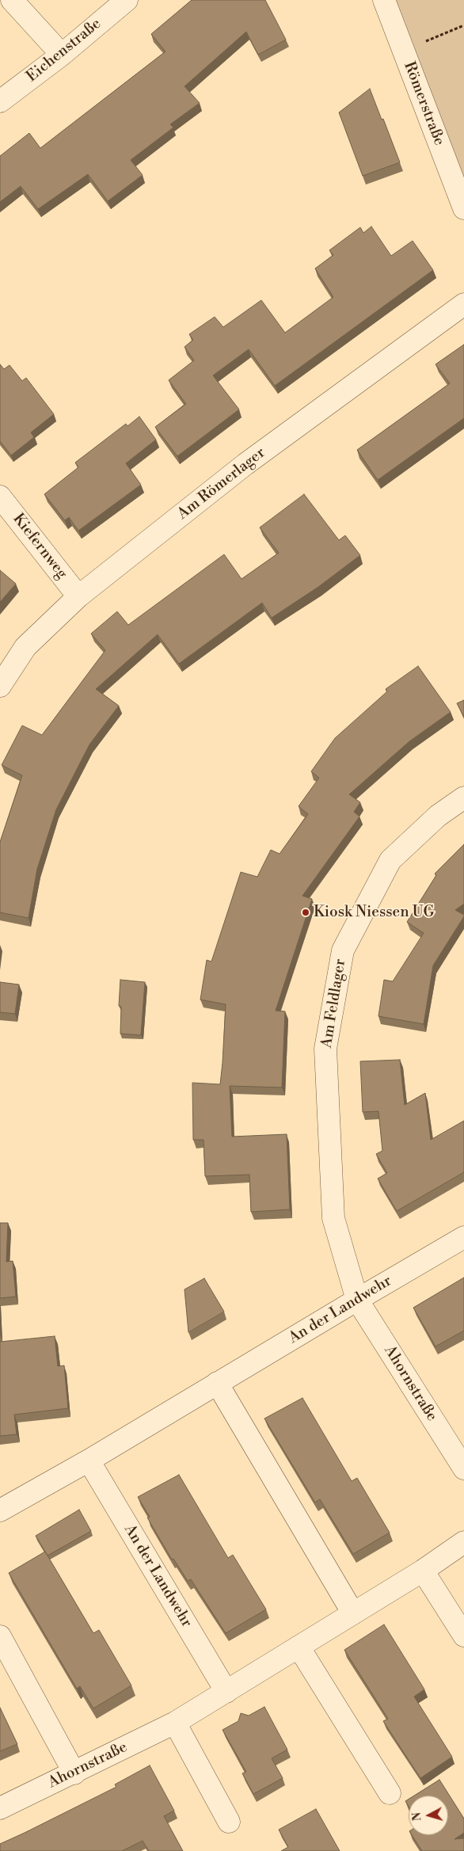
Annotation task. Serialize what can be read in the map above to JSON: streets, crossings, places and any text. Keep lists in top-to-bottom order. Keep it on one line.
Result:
{"streets":{"street":["Eichenstraße","Römerstraße","Am Römerlager","Kiefernweg","Am Feldlager","An der Landwehr","Ahornstraße"]},"crossings":[["Am Römerlager","Kiefernweg"],["Am Feldlager","An der Landwehr"],["Am Feldlager","Ahornstraße"],["An der Landwehr","Ahornstraße"]],"places":["Kiosk Niessen UG"],"north":"left"}
